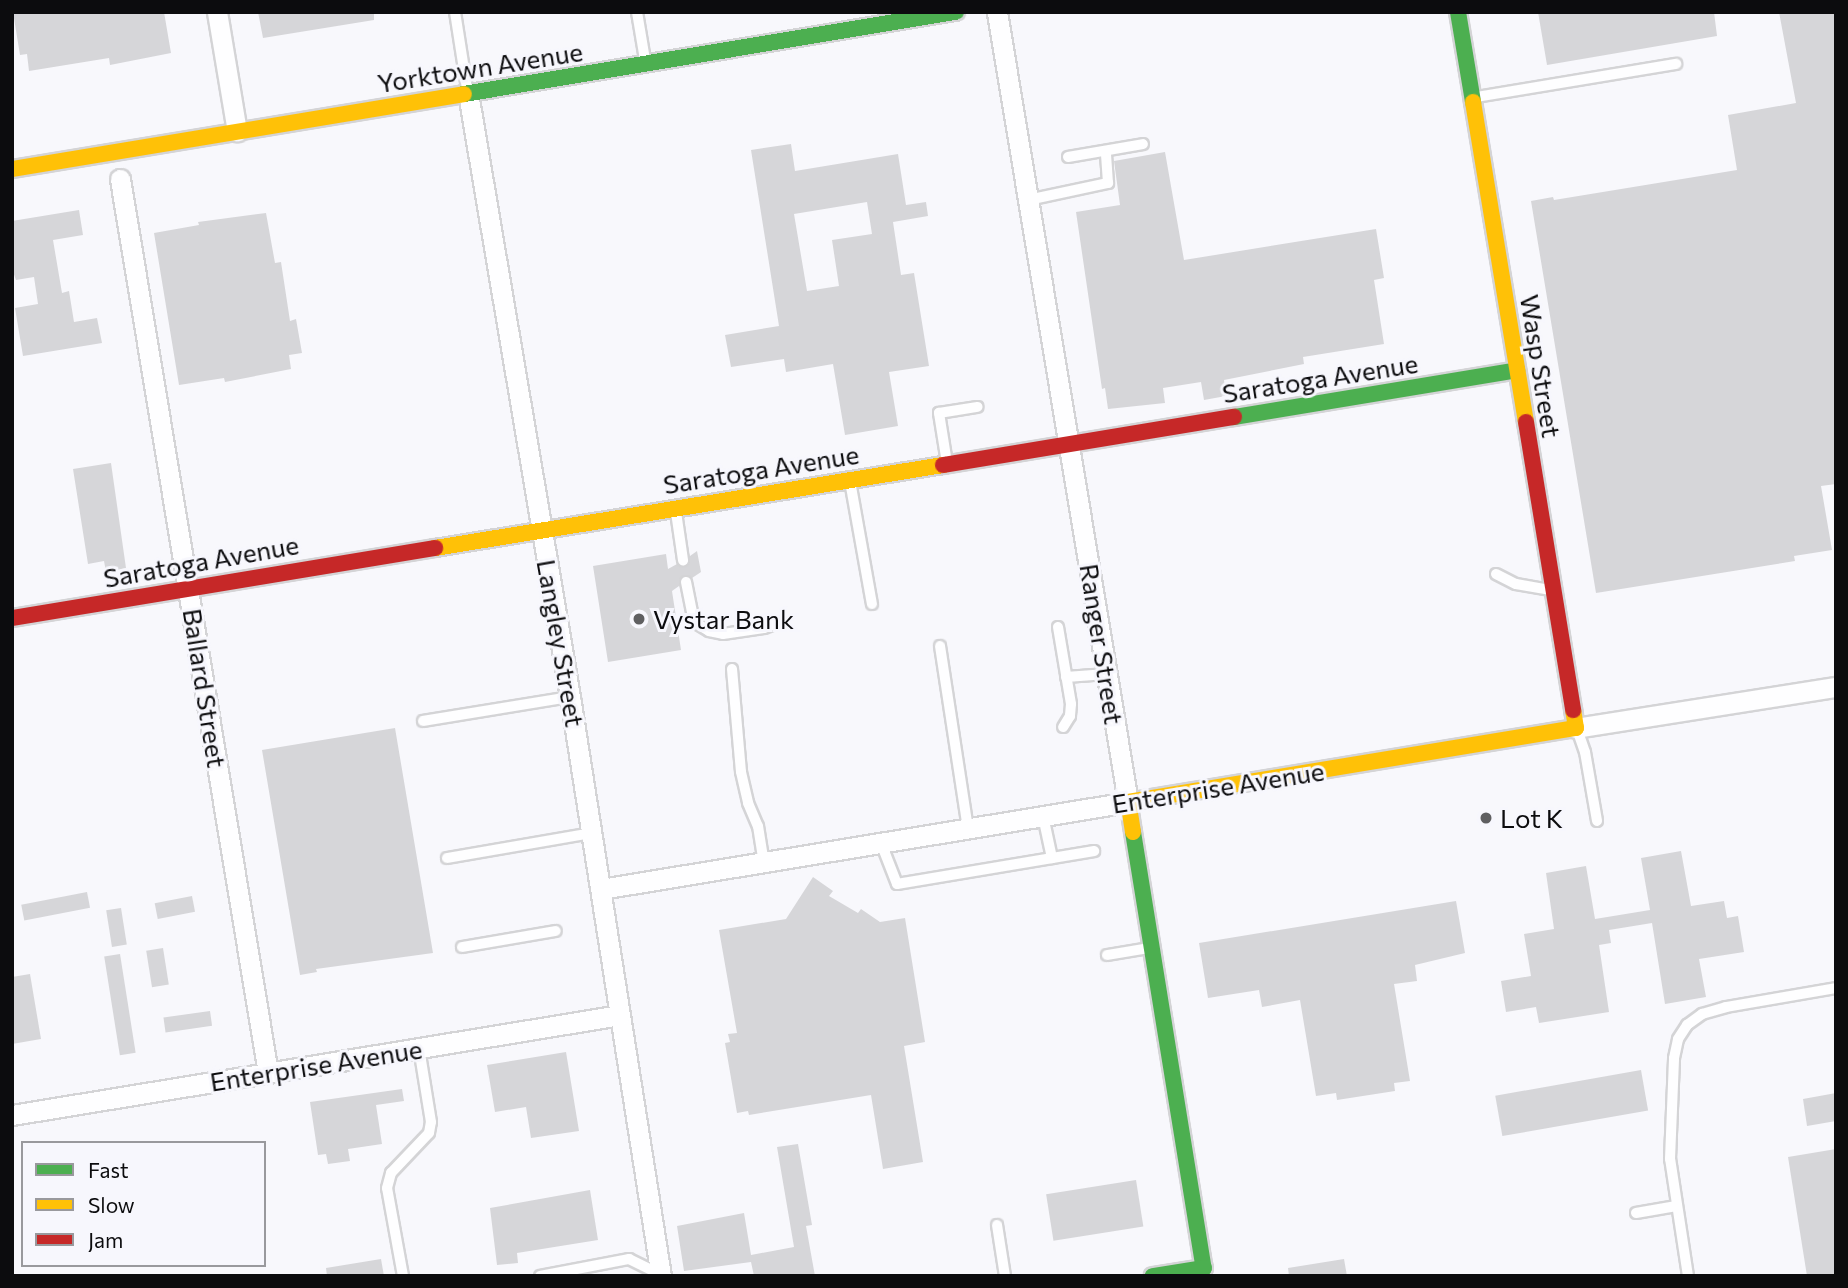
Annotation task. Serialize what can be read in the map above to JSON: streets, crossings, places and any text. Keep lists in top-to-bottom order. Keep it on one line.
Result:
{"streets":{"main road":["Yorktown Avenue","Wasp Street","Saratoga Avenue","Ranger Street","Enterprise Avenue"],"street":["Langley Street","Ballard Street"]},"crossings":[["Yorktown Avenue","Langley Street"],["Wasp Street","Saratoga Avenue"],["Wasp Street","Enterprise Avenue"],["Saratoga Avenue","Langley Street"],["Saratoga Avenue","Ranger Street"],["Saratoga Avenue","Ballard Street"],["Langley Street","Enterprise Avenue"],["Ranger Street","Enterprise Avenue"],["Ballard Street","Enterprise Avenue"]],"places":["Vystar Bank","Lot K"],"legend":["Fast","Slow","Jam"]}
